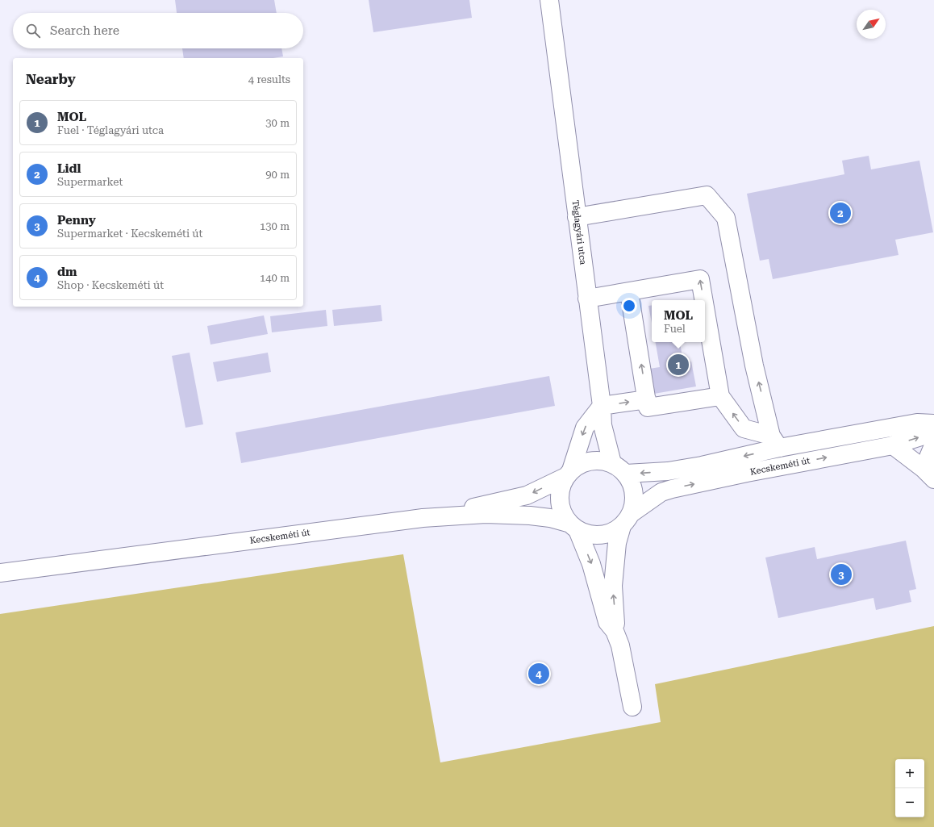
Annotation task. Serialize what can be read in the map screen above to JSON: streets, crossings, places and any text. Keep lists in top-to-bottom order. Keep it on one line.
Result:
{"streets":{"main road":["Téglagyári utca","Kecskeméti út"]},"crossings":[["Téglagyári utca","Kecskeméti út"]],"north":"top right","page":{"search":"Search here","heading":["Nearby","4 results"],"list":[{"mark":"1","name":"MOL","note":"Fuel · Téglagyári utca","value":"30 m"},{"mark":"2","name":"Lidl","note":"Supermarket","value":"90 m"},{"mark":"3","name":"Penny","note":"Supermarket · Kecskeméti út","value":"130 m"},{"mark":"4","name":"dm","note":"Shop · Kecskeméti út","value":"140 m"}],"pins":["2","1","3","4"],"popup":["MOL","Fuel"],"map_buttons":["+","−"]}}
